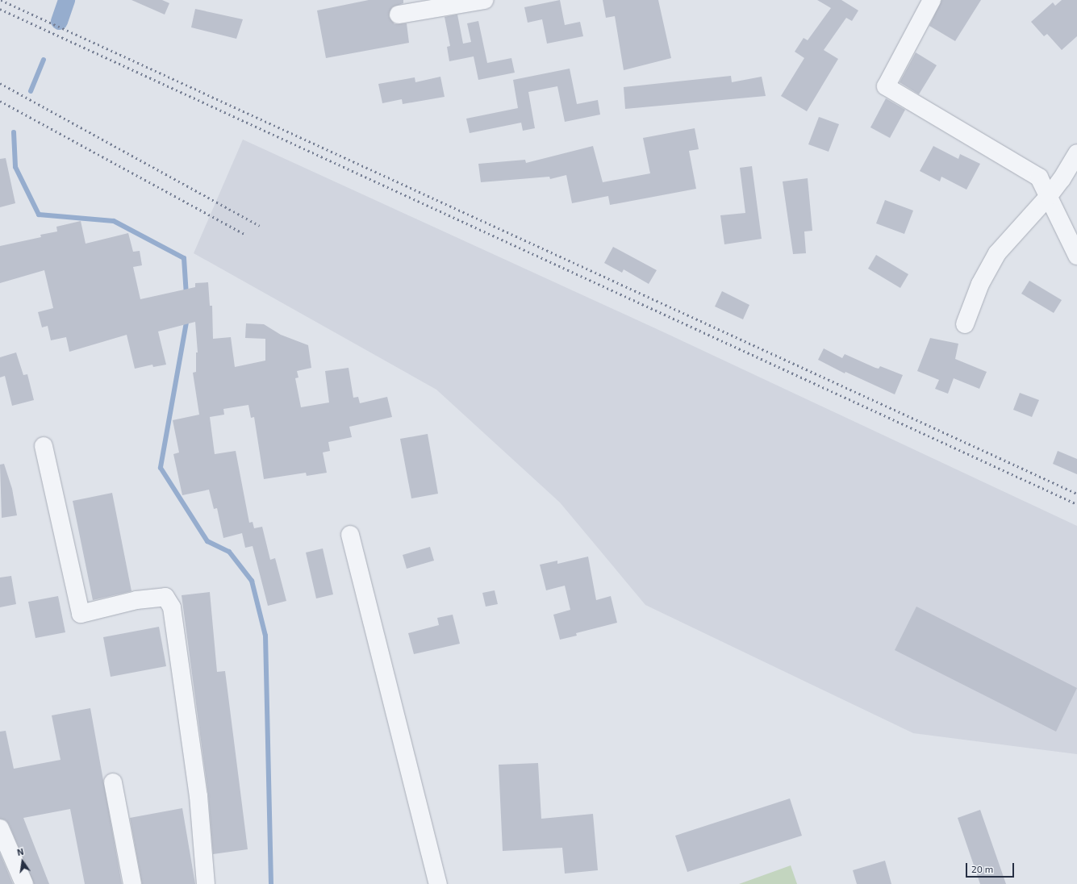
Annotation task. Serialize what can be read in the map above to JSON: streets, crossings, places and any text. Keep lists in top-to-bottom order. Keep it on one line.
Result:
{"scale_bar":"20 m","north":"top"}
